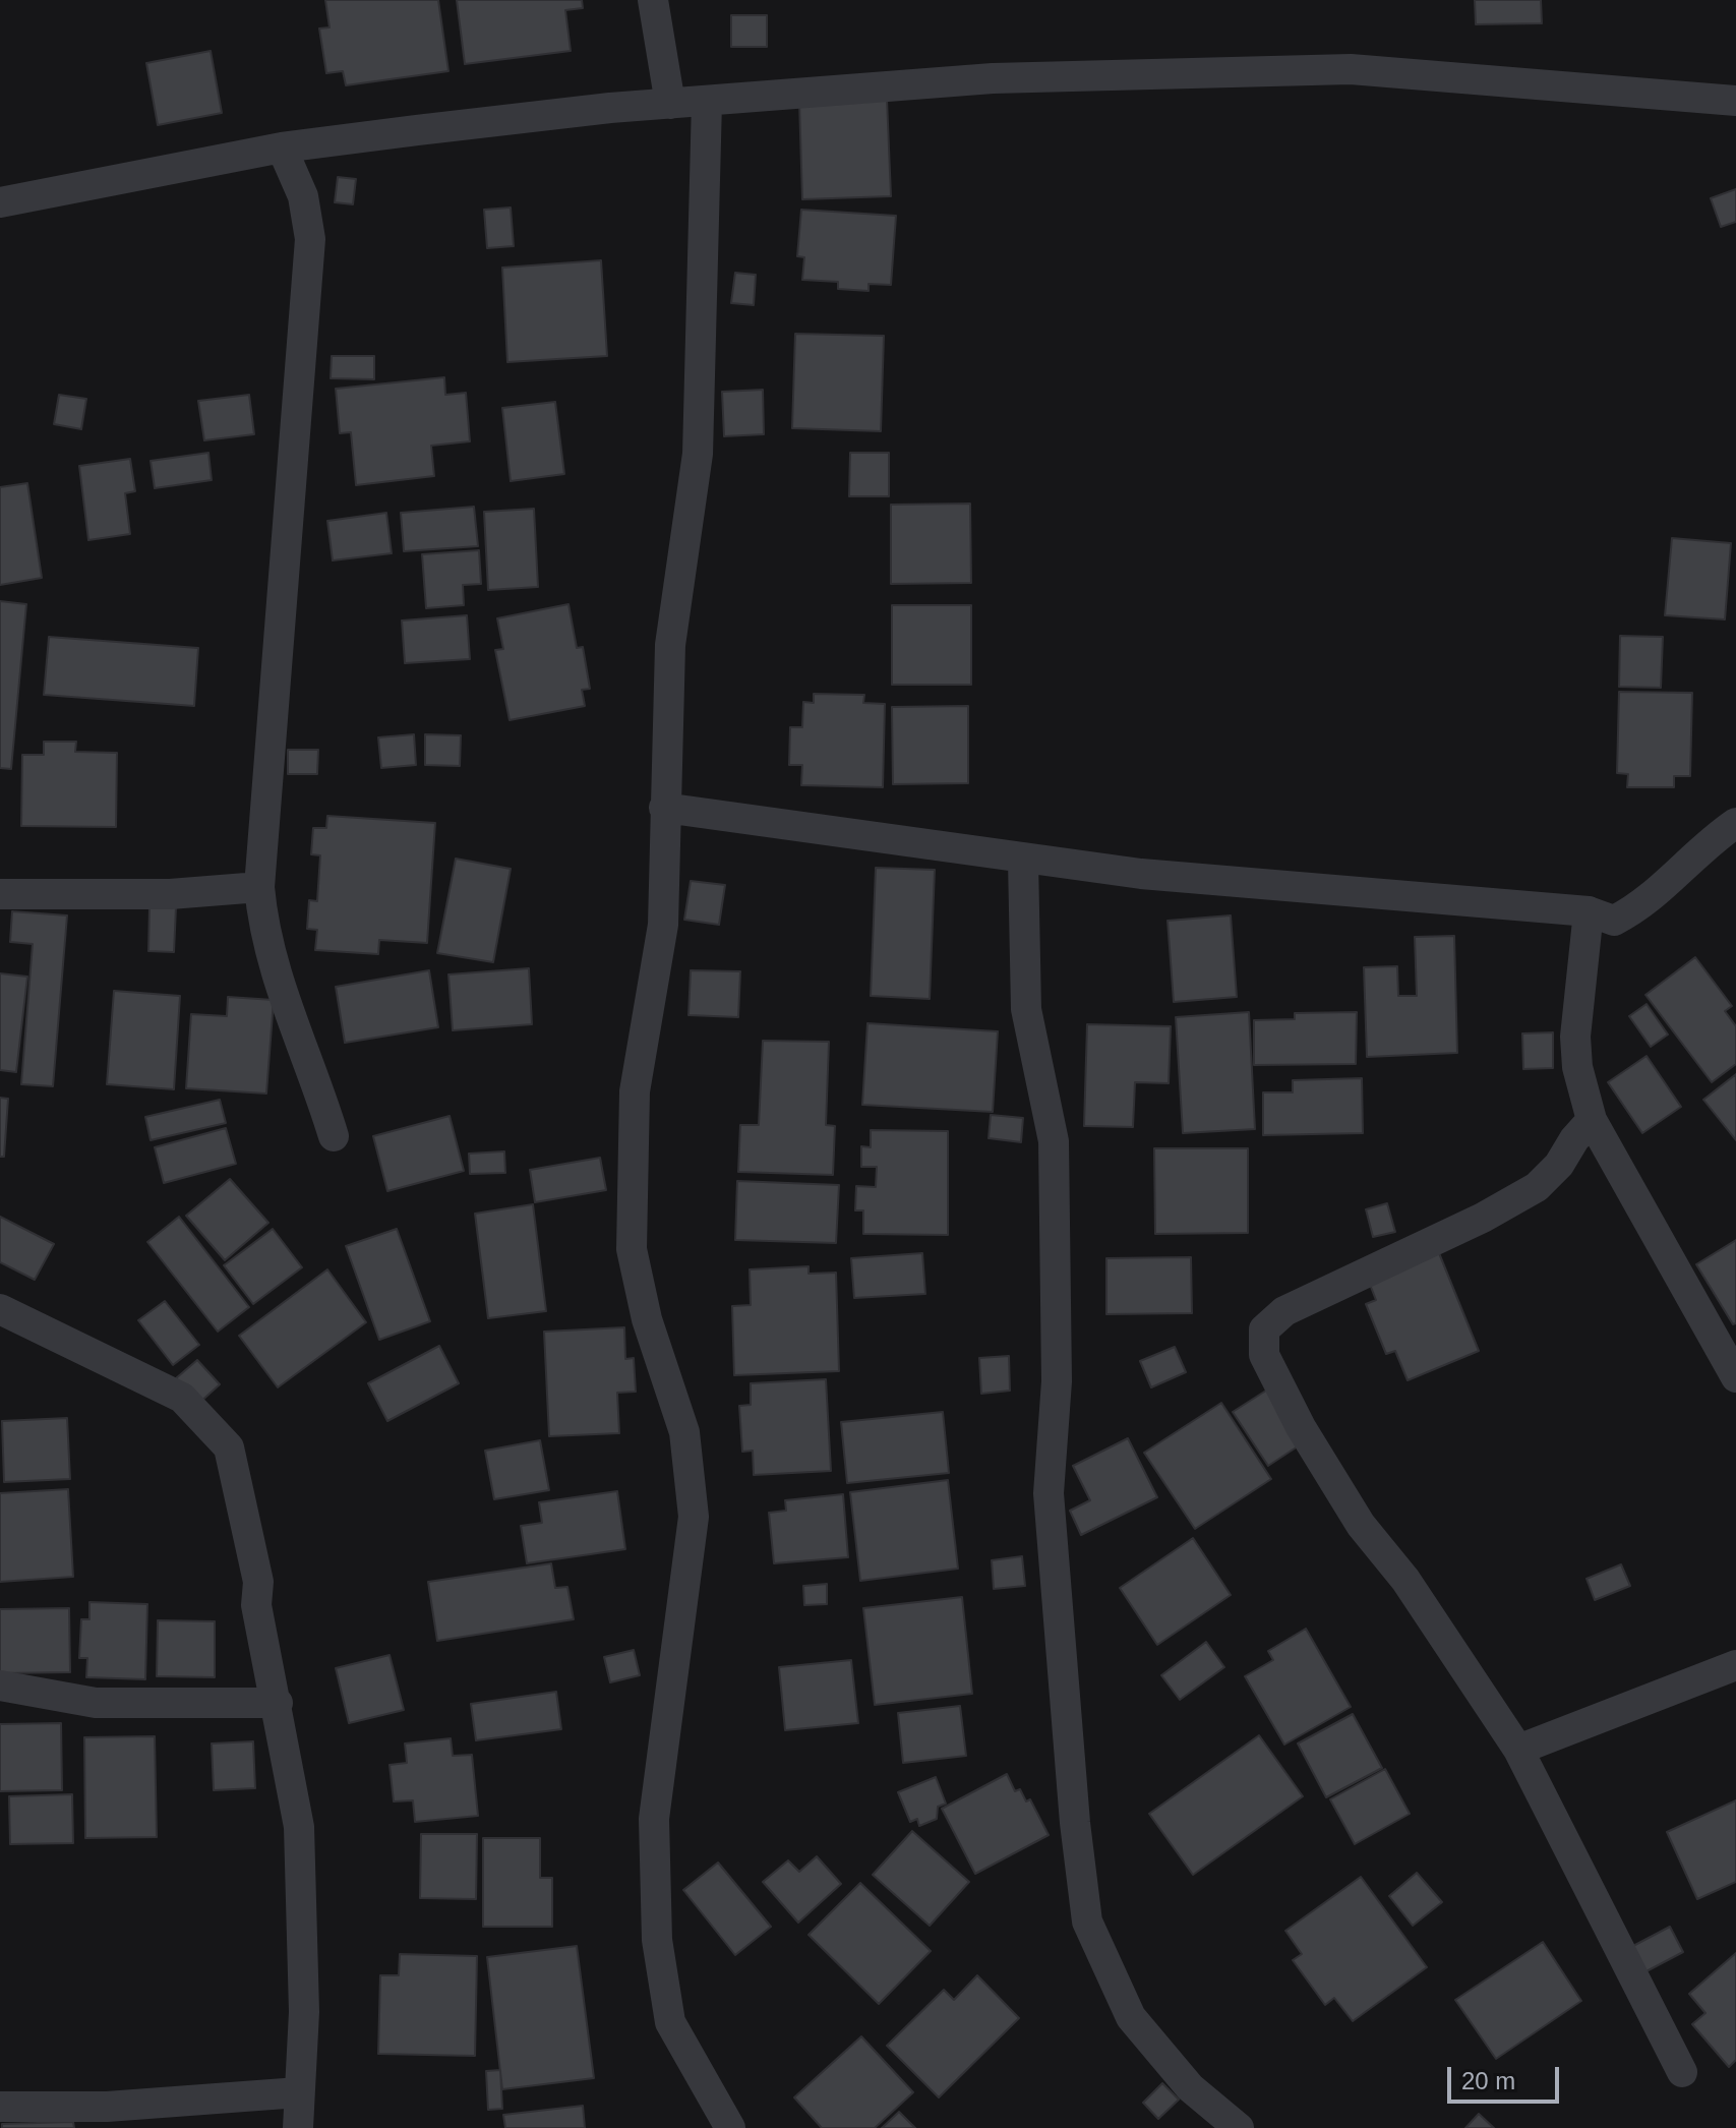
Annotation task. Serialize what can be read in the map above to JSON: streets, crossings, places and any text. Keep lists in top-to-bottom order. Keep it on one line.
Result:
{"scale_bar":"20 m"}
